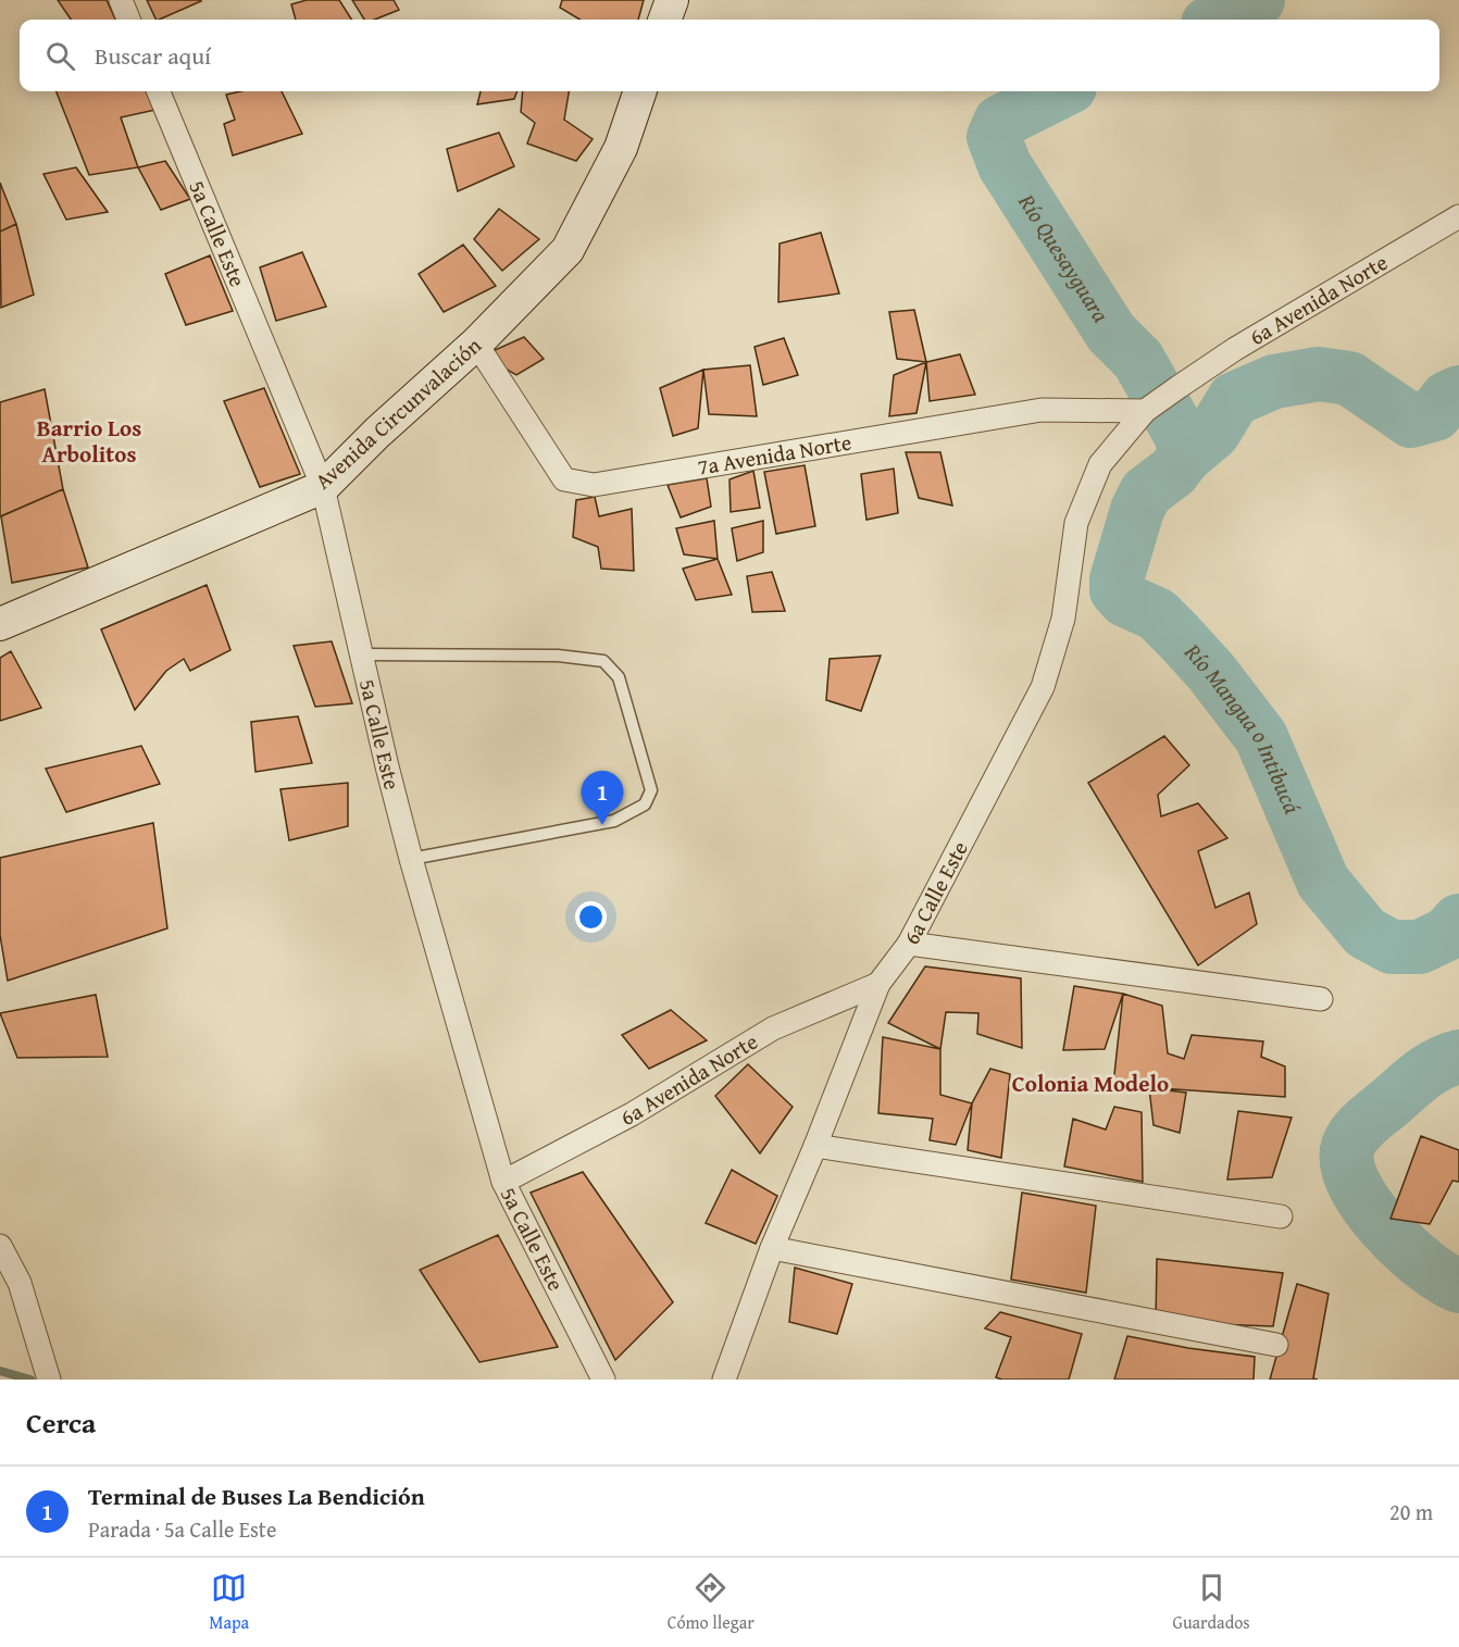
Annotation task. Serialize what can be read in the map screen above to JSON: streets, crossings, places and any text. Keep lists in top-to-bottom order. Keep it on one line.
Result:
{"streets":{"street":["5a Calle Este","6a Avenida Norte","Avenida Circunvalación","7a Avenida Norte","6a Calle Este"]},"crossings":[["5a Calle Este","6a Avenida Norte"],["5a Calle Este","Avenida Circunvalación"],["6a Avenida Norte","7a Avenida Norte"],["6a Avenida Norte","6a Calle Este"],["Avenida Circunvalación","7a Avenida Norte"],["7a Avenida Norte","6a Calle Este"]],"districts":["Barrio Los Arbolitos","Colonia Modelo"],"water":["Río Quesayguara","Río Mangua o Intibucá"],"page":{"search":"Buscar aquí","pins":"1","heading":"Cerca","list":[{"mark":"1","name":"Terminal de Buses La Bendición","note":"Parada · 5a Calle Este","value":"20 m"}],"nav":["Mapa","Cómo llegar","Guardados"]}}
